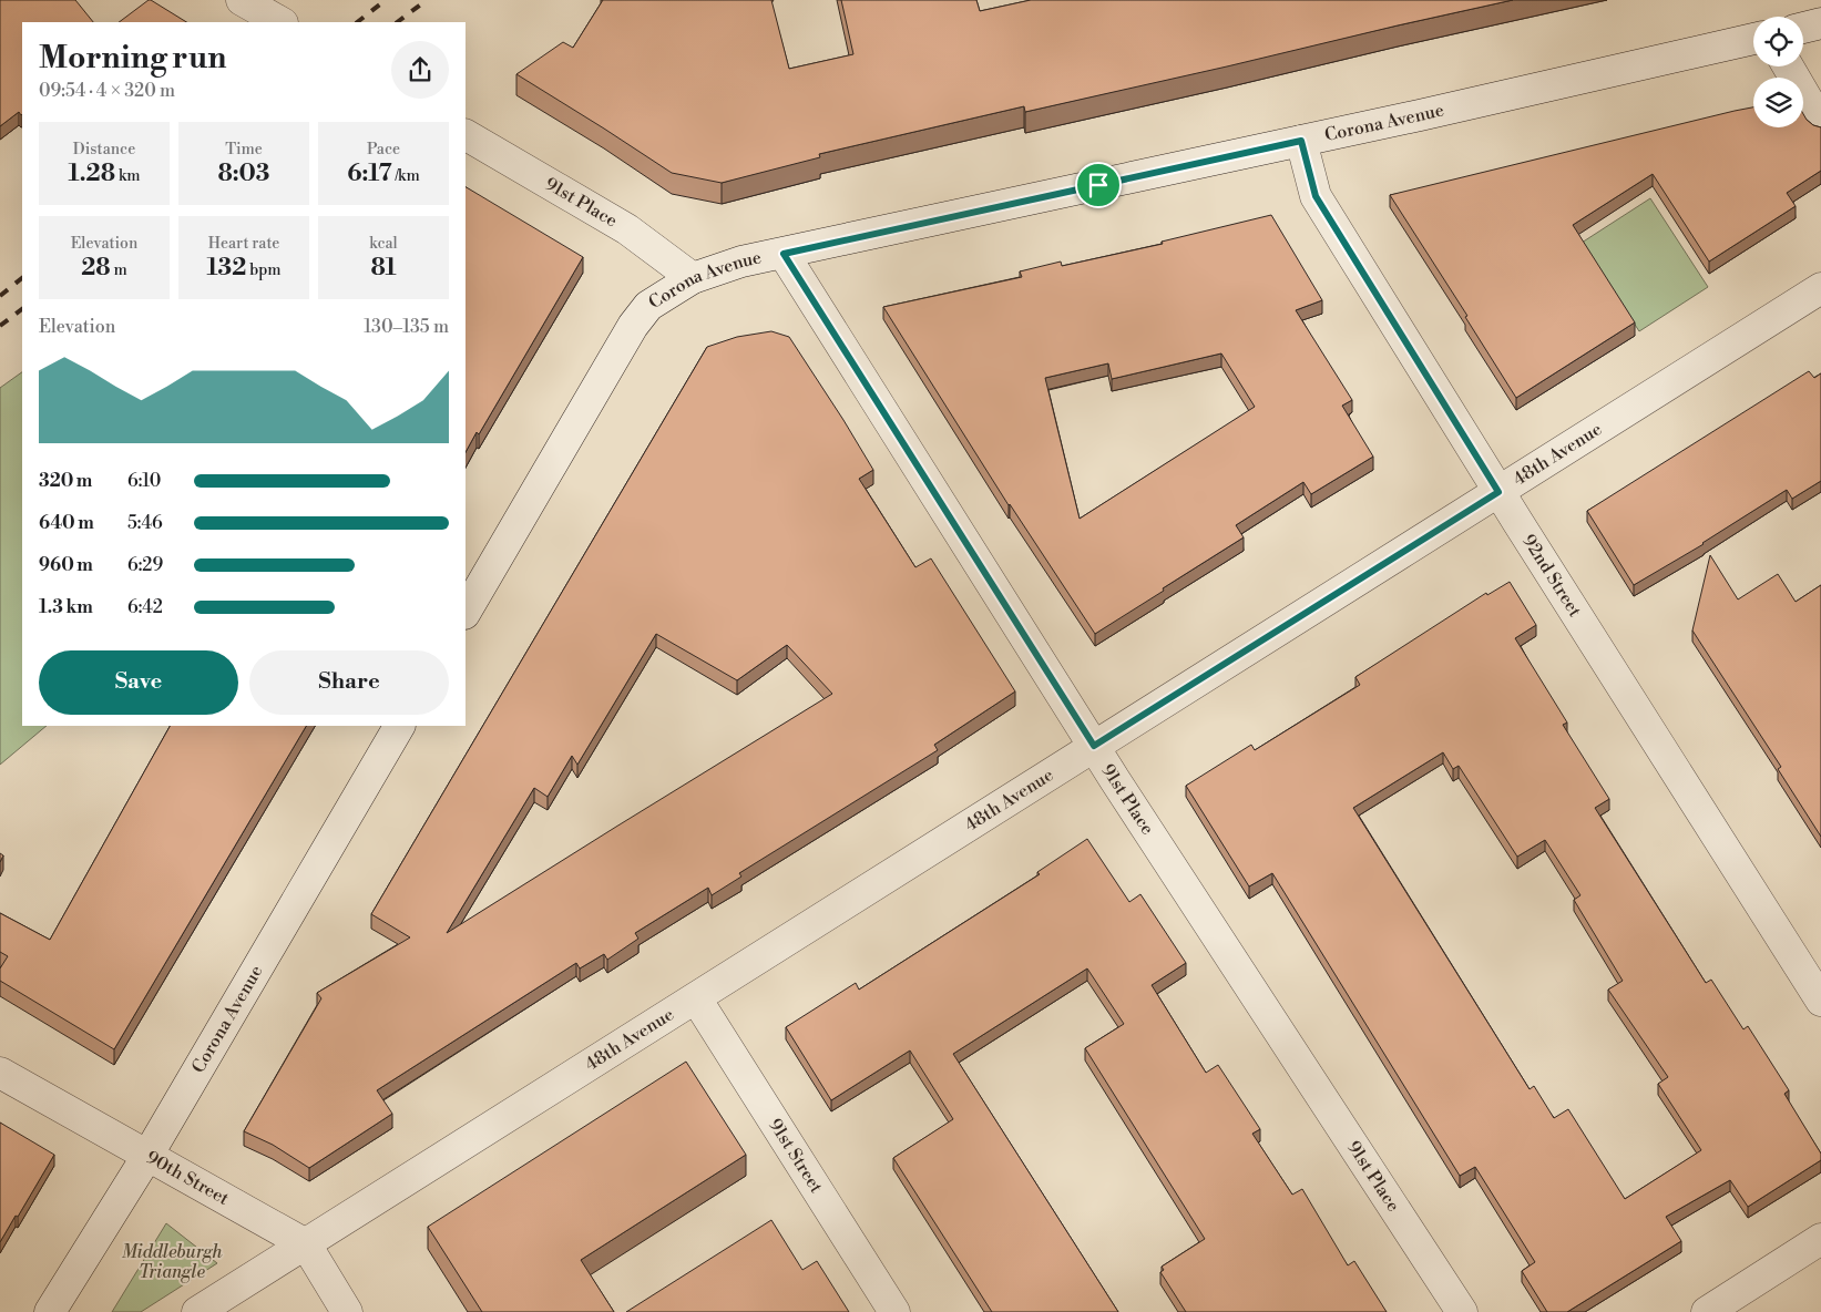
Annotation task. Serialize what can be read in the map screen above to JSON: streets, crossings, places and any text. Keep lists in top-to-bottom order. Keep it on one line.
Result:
{"streets":{"street":["Corona Avenue","91st Place","48th Avenue","92nd Street","91st Street","90th Street"]},"crossings":[["Corona Avenue","91st Place"],["Corona Avenue","92nd Street"],["Corona Avenue","90th Street"],["91st Place","48th Avenue"],["48th Avenue","92nd Street"],["48th Avenue","91st Street"],["48th Avenue","90th Street"]],"parks":["Middleburgh Triangle"],"page":{"heading":["Morning run","09:54 · 4 × 320 m"],"stats":[["Distance","1.28 km"],["Time","8:03"],["Pace","6:17 /km"],["Elevation","28 m"],["Heart rate","132 bpm"],["kcal","81"]],"chart":["Elevation","130–135 m"],"list":[{"name":"320 m","note":"6:10"},{"name":"640 m","note":"5:46"},{"name":"960 m","note":"6:29"},{"name":"1.3 km","note":"6:42"}],"buttons":["Save","Share"]}}
